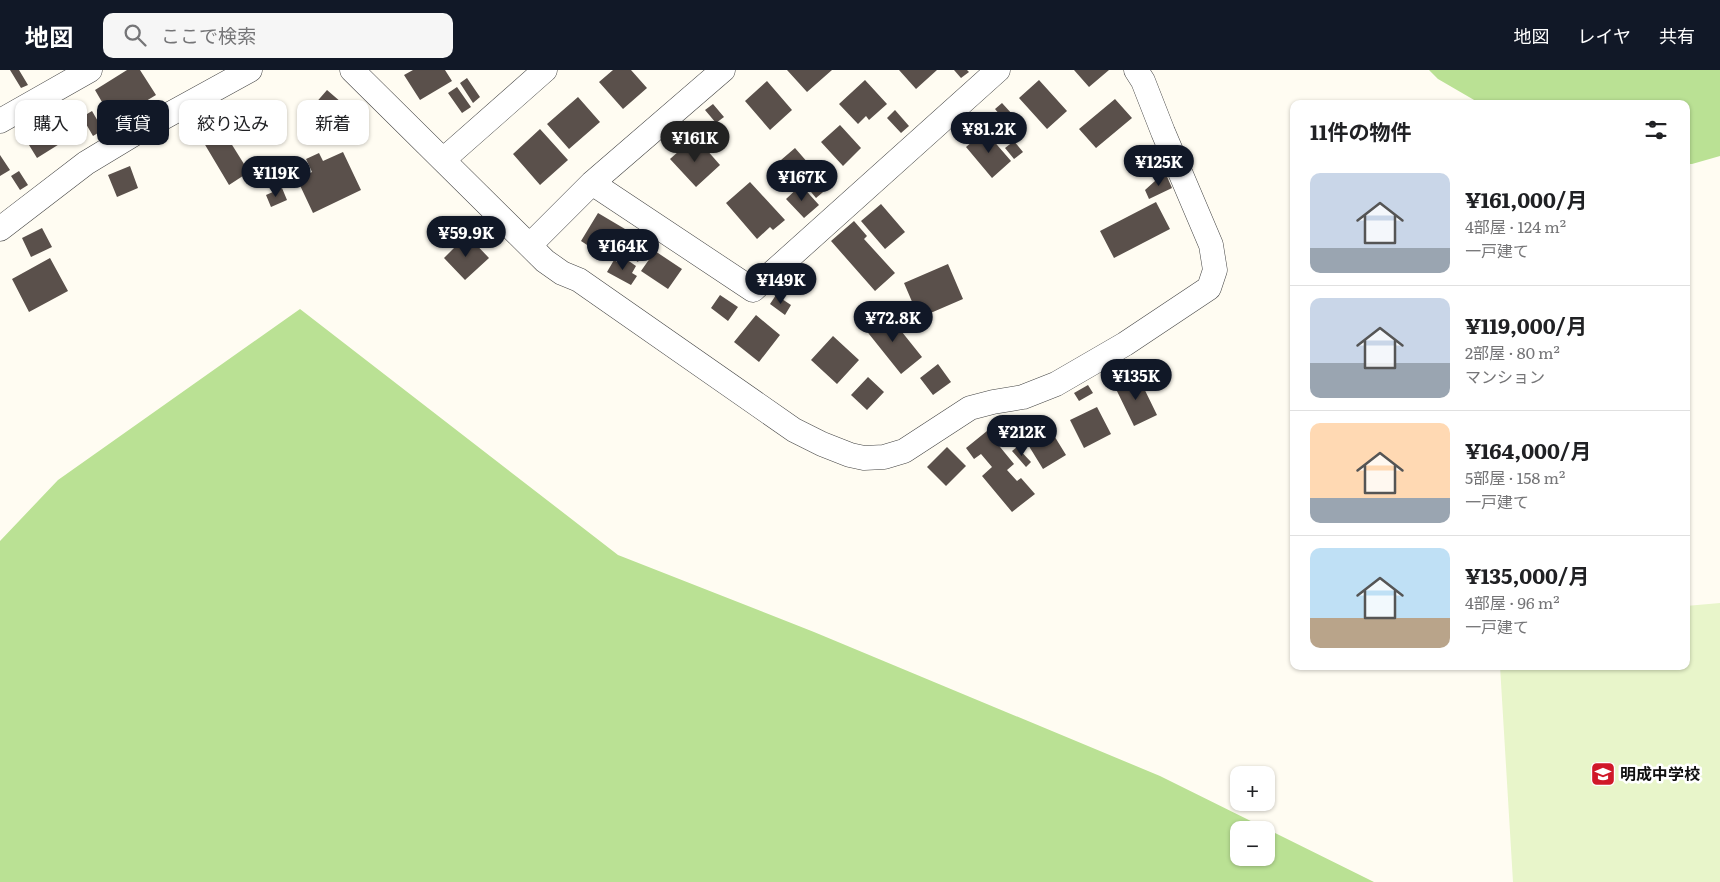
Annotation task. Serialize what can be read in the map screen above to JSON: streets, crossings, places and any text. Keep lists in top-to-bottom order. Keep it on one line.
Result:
{"places":{"school or university":["明成中学校"]},"page":{"header":"地図","search":"ここで検索","nav":["地図","レイヤ","共有"],"chip":["購入","賃貸","絞り込み","新着"],"heading":"11件の物件","price":["¥81.2K","¥161K","¥125K","¥119K","¥167K","¥59.9K","¥164K","¥149K","¥72.8K","¥135K","¥212K"],"list":[{"name":"¥161,000/月","note":"4部屋 · 124 m² · 一戸建て"},{"name":"¥119,000/月","note":"2部屋 · 80 m² · マンション"},{"name":"¥164,000/月","note":"5部屋 · 158 m² · 一戸建て"},{"name":"¥135,000/月","note":"4部屋 · 96 m² · 一戸建て"}],"map_buttons":["+","−"]}}
